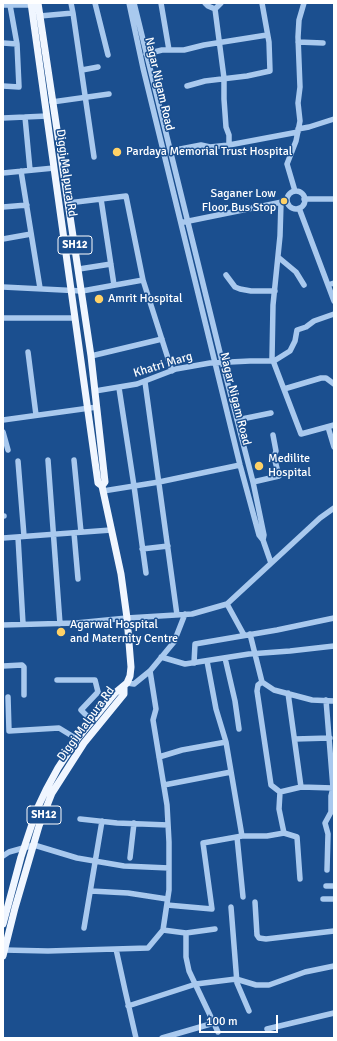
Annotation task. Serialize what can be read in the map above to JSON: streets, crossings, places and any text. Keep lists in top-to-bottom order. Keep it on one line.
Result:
{"streets":{"main road":["Diggi Malpura Rd","SH12"],"street":["Nagar Nigam Road","Khatri Marg"]},"crossings":[["Nagar Nigam Road","Khatri Marg"],["Diggi Malpura Rd","Khatri Marg"]],"places":["Pardaya Memorial Trust Hospital","Saganer Low Floor Bus Stop","Amrit Hospital","Medilite Hospital","Agarwal Hospital and Maternity Centre"],"scale_bar":"100 m"}
